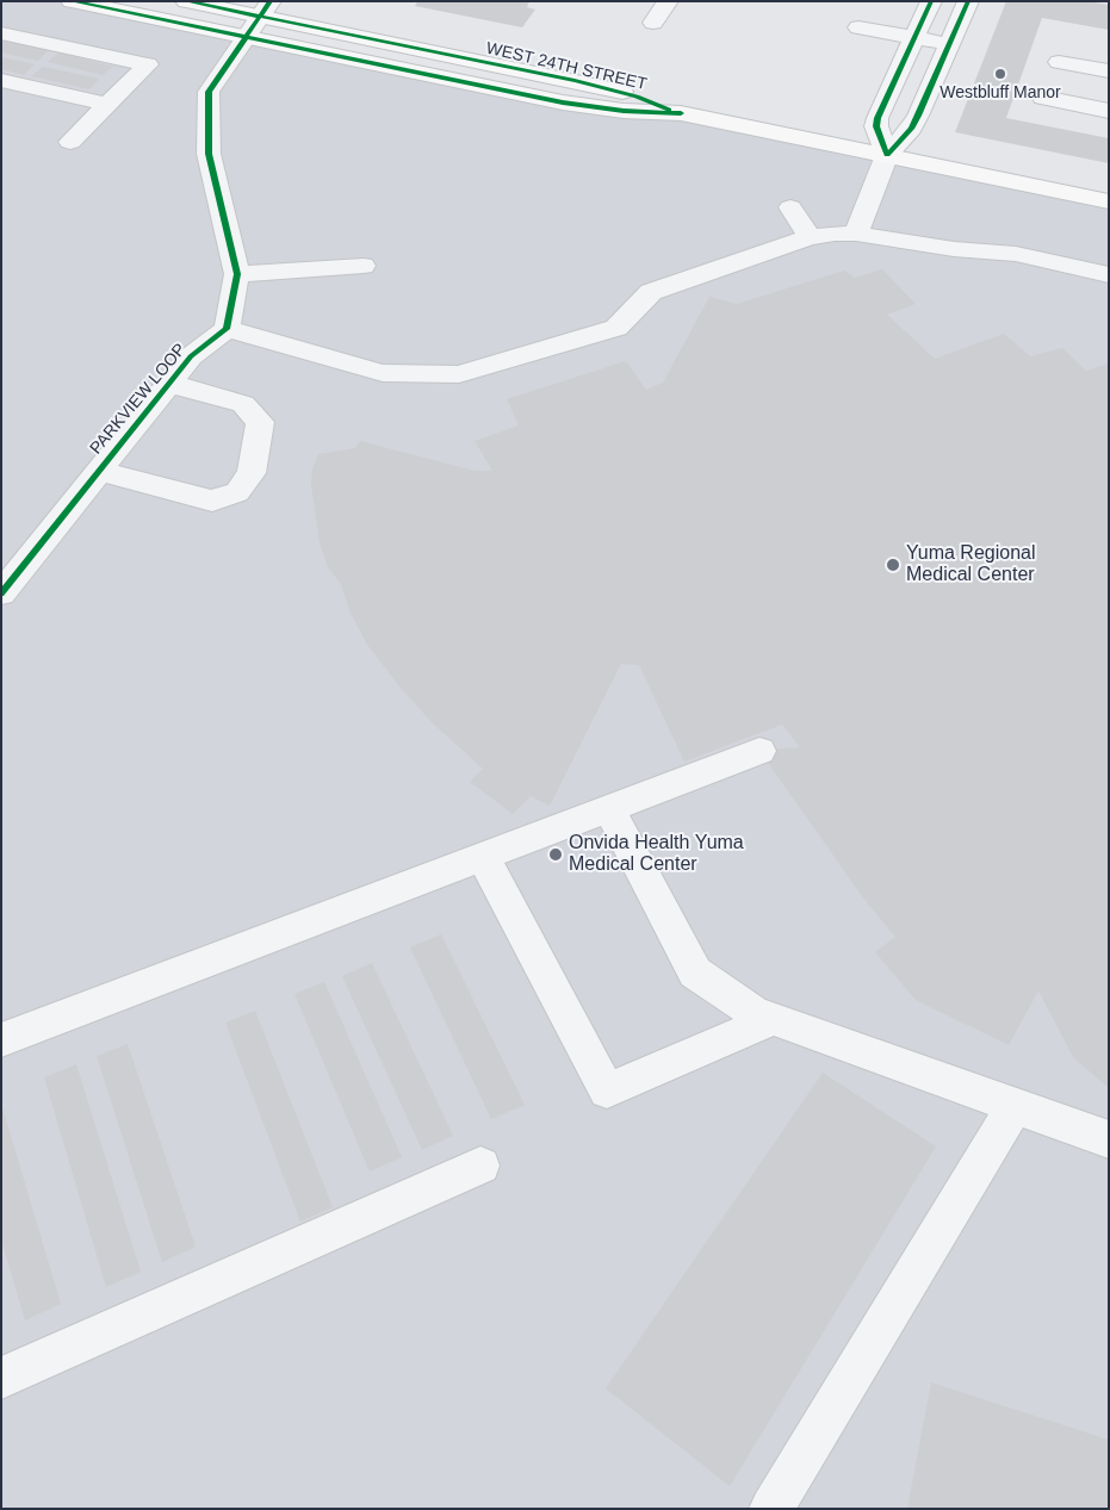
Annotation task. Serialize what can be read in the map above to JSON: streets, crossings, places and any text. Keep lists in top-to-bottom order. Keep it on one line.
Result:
{"streets":{"main road":["WEST 24TH STREET"],"street":["PARKVIEW LOOP"]},"places":["Westbluff Manor","Yuma Regional Medical Center","Onvida Health Yuma Medical Center"]}
